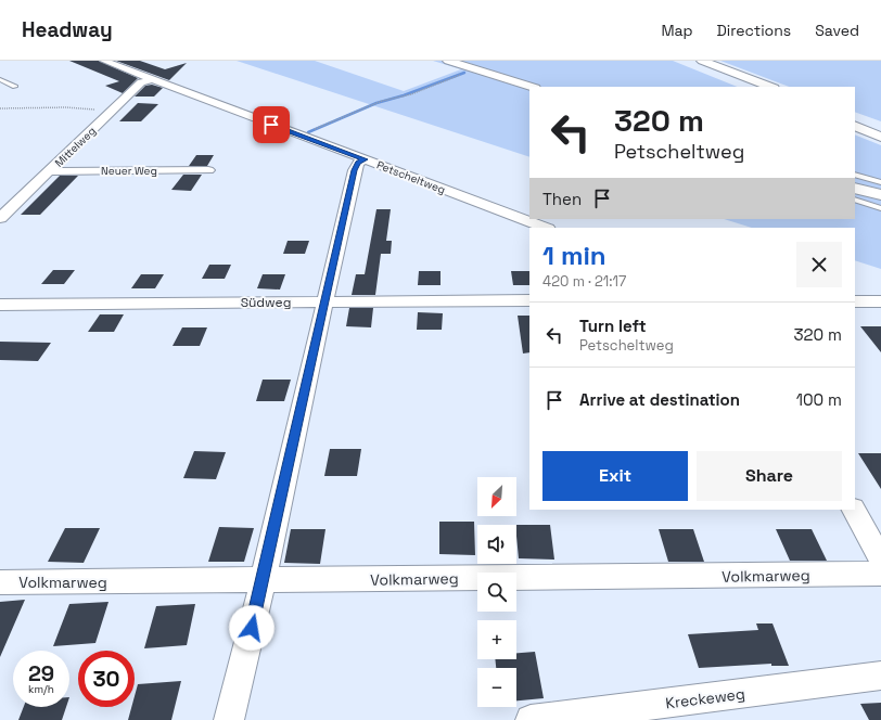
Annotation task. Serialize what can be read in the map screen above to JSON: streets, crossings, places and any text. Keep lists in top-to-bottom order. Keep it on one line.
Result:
{"streets":{"street":["Mittelweg","Neuer Weg","Petscheltweg","Südweg","Volkmarweg","Kreckeweg"]},"crossings":[["Mittelweg","Neuer Weg"],["Mittelweg","Petscheltweg"]],"north":"bottom left","page":{"header":"Headway","nav":["Map","Directions","Saved"],"turn":["320 m","Petscheltweg"],"then":"Then","heading":["1 min","420 m · 21:17"],"list":[{"name":"Turn left","note":"Petscheltweg","value":"320 m"},{"name":"Arrive at destination","value":"100 m"}],"buttons":["Exit","Share"],"map_buttons":["+","−"],"speed":"29 km/h","limit":"30"}}
